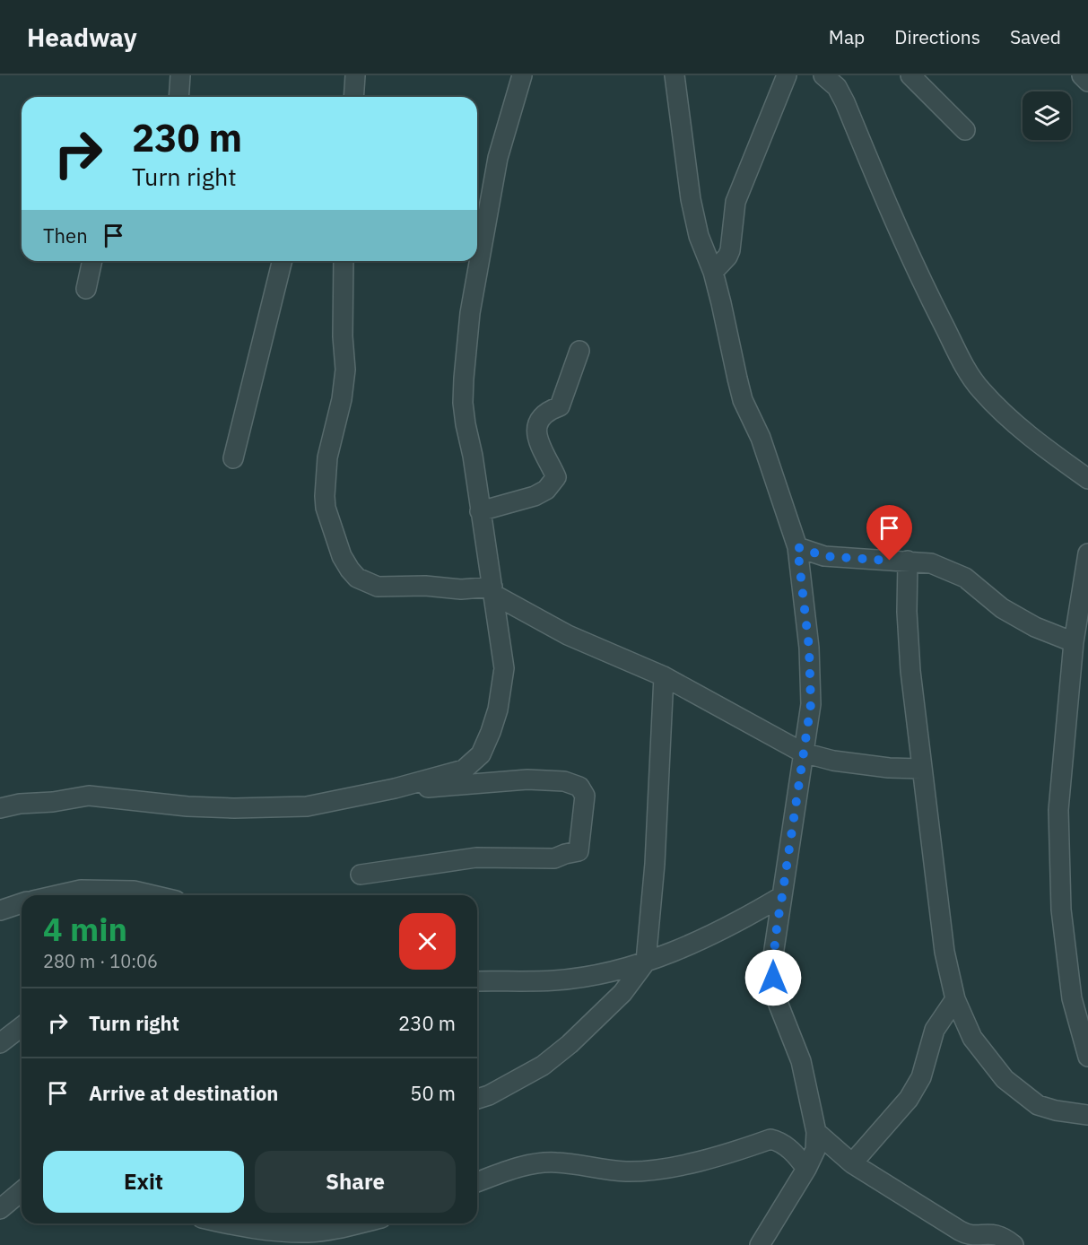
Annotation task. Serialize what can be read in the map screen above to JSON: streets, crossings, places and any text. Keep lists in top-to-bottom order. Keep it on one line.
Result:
{"page":{"header":"Headway","nav":["Map","Directions","Saved"],"turn":["230 m","Turn right"],"then":"Then","heading":["4 min","280 m · 10:06"],"list":[{"name":"Turn right","value":"230 m"},{"name":"Arrive at destination","value":"50 m"}],"buttons":["Exit","Share"]}}
